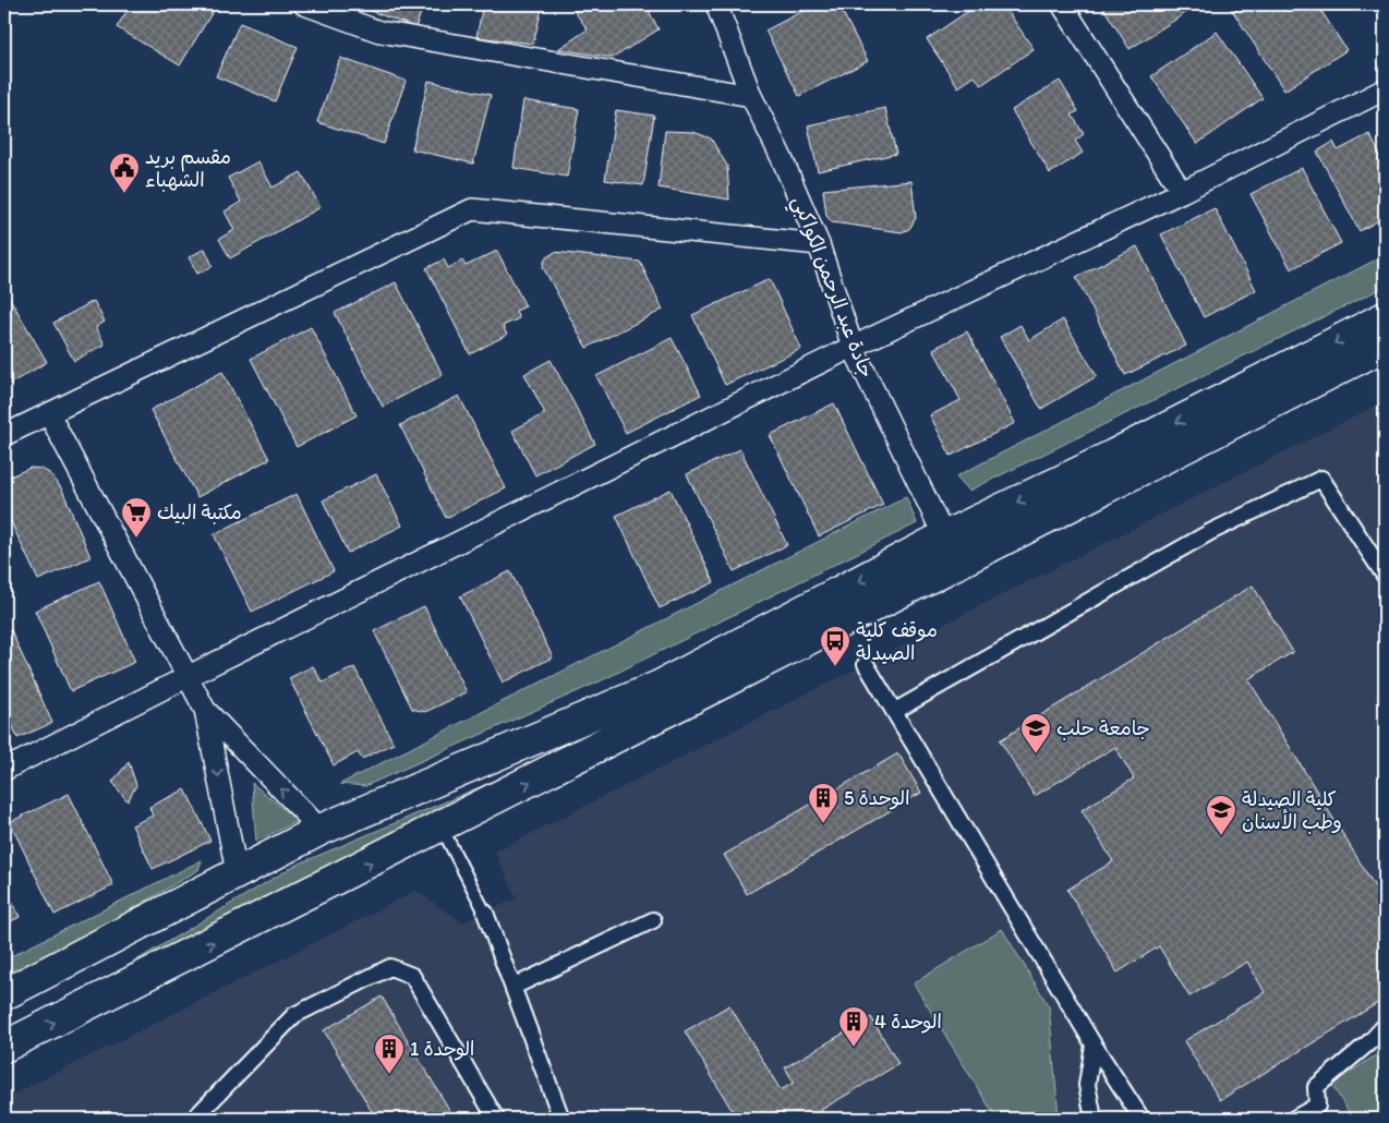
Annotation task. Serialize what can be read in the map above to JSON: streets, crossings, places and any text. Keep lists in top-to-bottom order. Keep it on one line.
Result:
{"streets":{"street":["جادة عبد الرحمن الكواكبي"]},"places":{"public building":["مقسم بريد الشهباء"],"supermarket":["مكتبة البيك"],"bus stop":["موقف كلية الصيدلة"],"school or university":["جامعة حلب","كلية الصيدلة وطب الأسنان"],"building":["الوحدة 5","الوحدة 4","الوحدة 1"]}}
